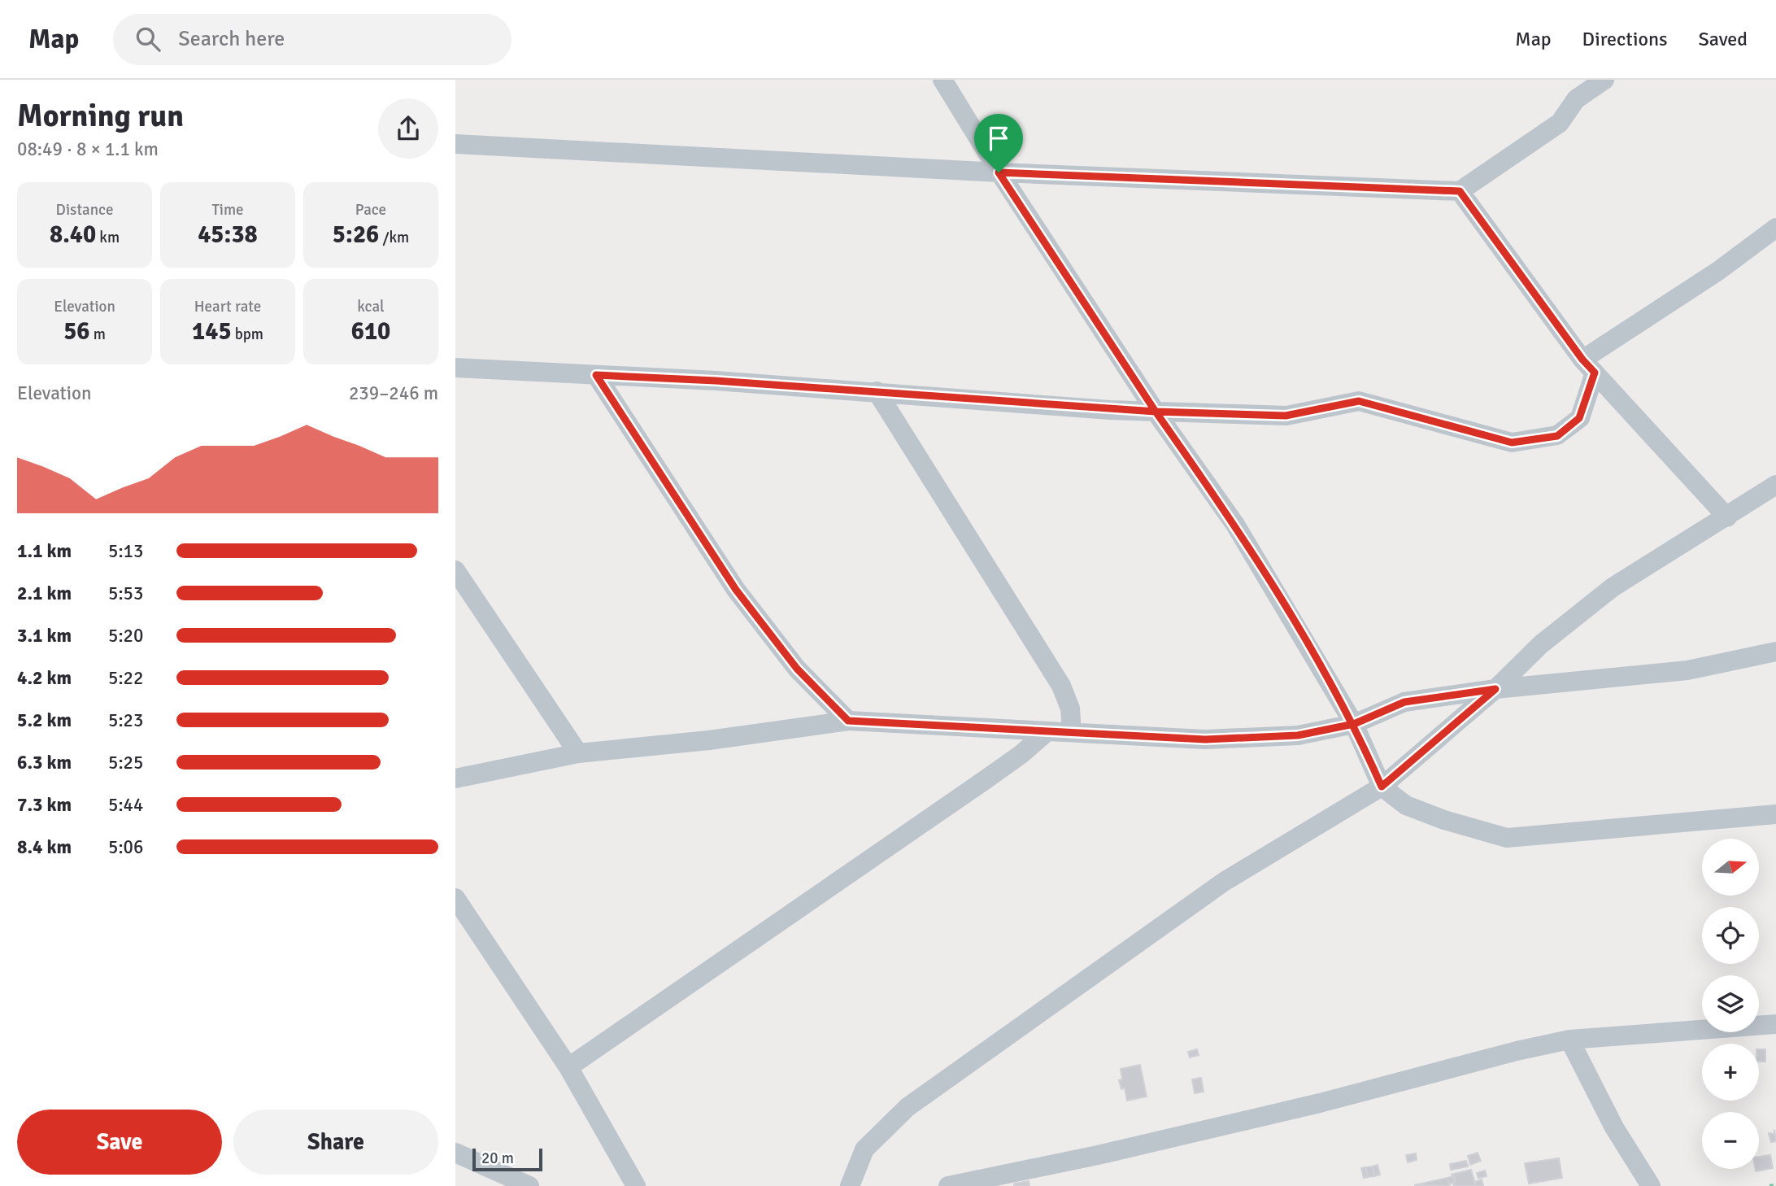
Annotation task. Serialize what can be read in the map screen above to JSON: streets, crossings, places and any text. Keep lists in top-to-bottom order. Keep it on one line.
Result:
{"scale_bar":"20 m","north":"right","page":{"header":"Map","search":"Search here","nav":["Map","Directions","Saved"],"heading":["Morning run","08:49 · 8 × 1.1 km"],"stats":[["Distance","8.40 km"],["Time","45:38"],["Pace","5:26 /km"],["Elevation","56 m"],["Heart rate","145 bpm"],["kcal","610"]],"chart":["Elevation","239–246 m"],"list":[{"name":"1.1 km","note":"5:13"},{"name":"2.1 km","note":"5:53"},{"name":"3.1 km","note":"5:20"},{"name":"4.2 km","note":"5:22"},{"name":"5.2 km","note":"5:23"},{"name":"6.3 km","note":"5:25"},{"name":"7.3 km","note":"5:44"},{"name":"8.4 km","note":"5:06"}],"map_buttons":["+","−"],"buttons":["Save","Share"],"scale":"20 m"}}
